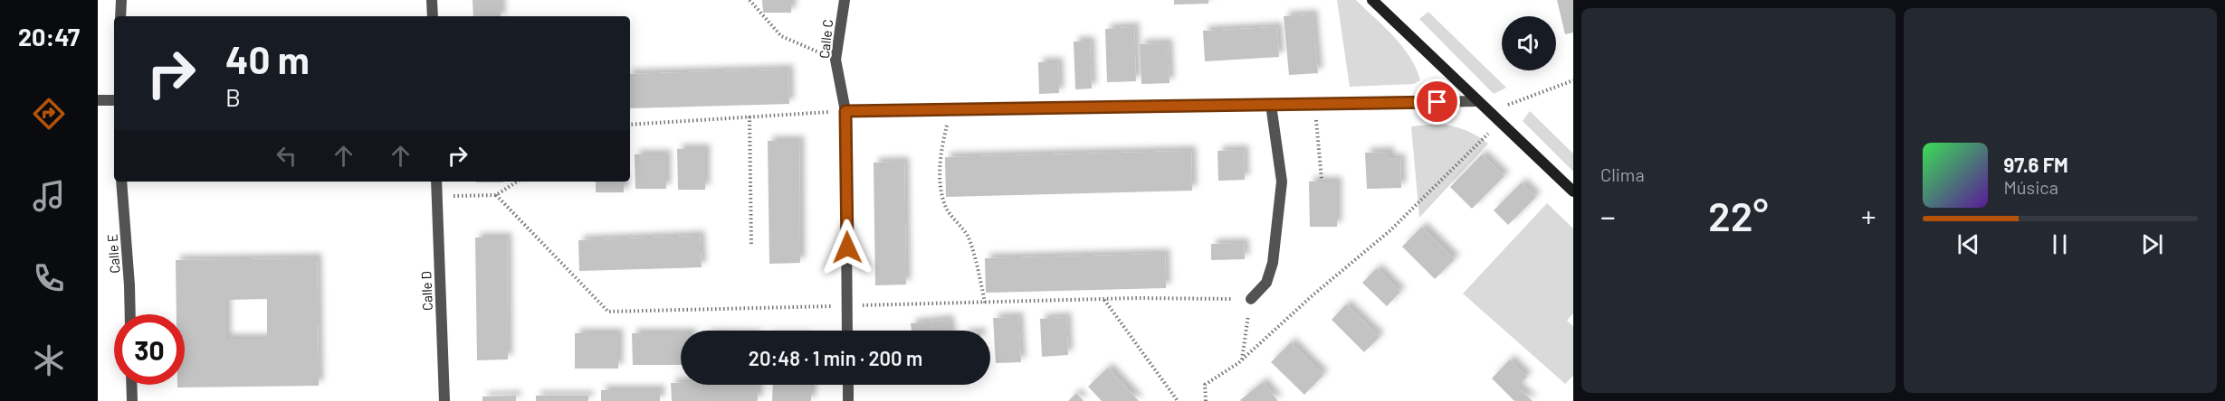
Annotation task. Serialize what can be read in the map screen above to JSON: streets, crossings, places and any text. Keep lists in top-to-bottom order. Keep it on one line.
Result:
{"streets":{"street":["Calle C","Calle E","Calle D"]},"page":{"tabs":"20:47","tile":"Clima","turn":["40 m","B"],"song":["97.6 FM","Música"],"heat":["−","22°","+"],"limit":"30","trip":"20:48 · 1 min · 200 m"}}
